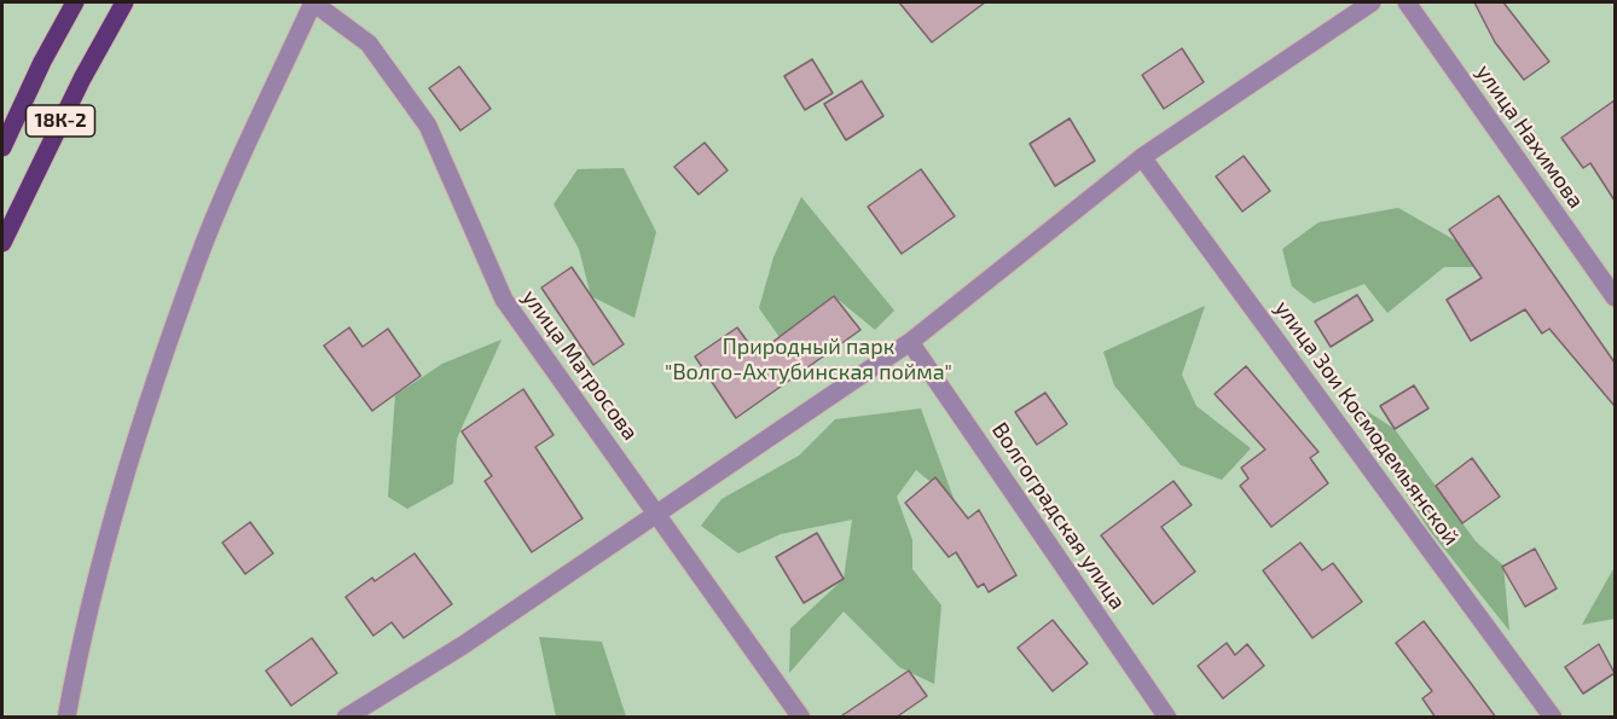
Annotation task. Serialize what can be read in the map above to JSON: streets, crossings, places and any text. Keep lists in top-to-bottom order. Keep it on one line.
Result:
{"streets":{"main road":["18К-2"],"street":["улица Нахимова","улица Матросова","улица Зои Космодемьянской","Волгоградская улица"]},"parks":["Природный парк \"Волго-Ахтубинская пойма\""]}
